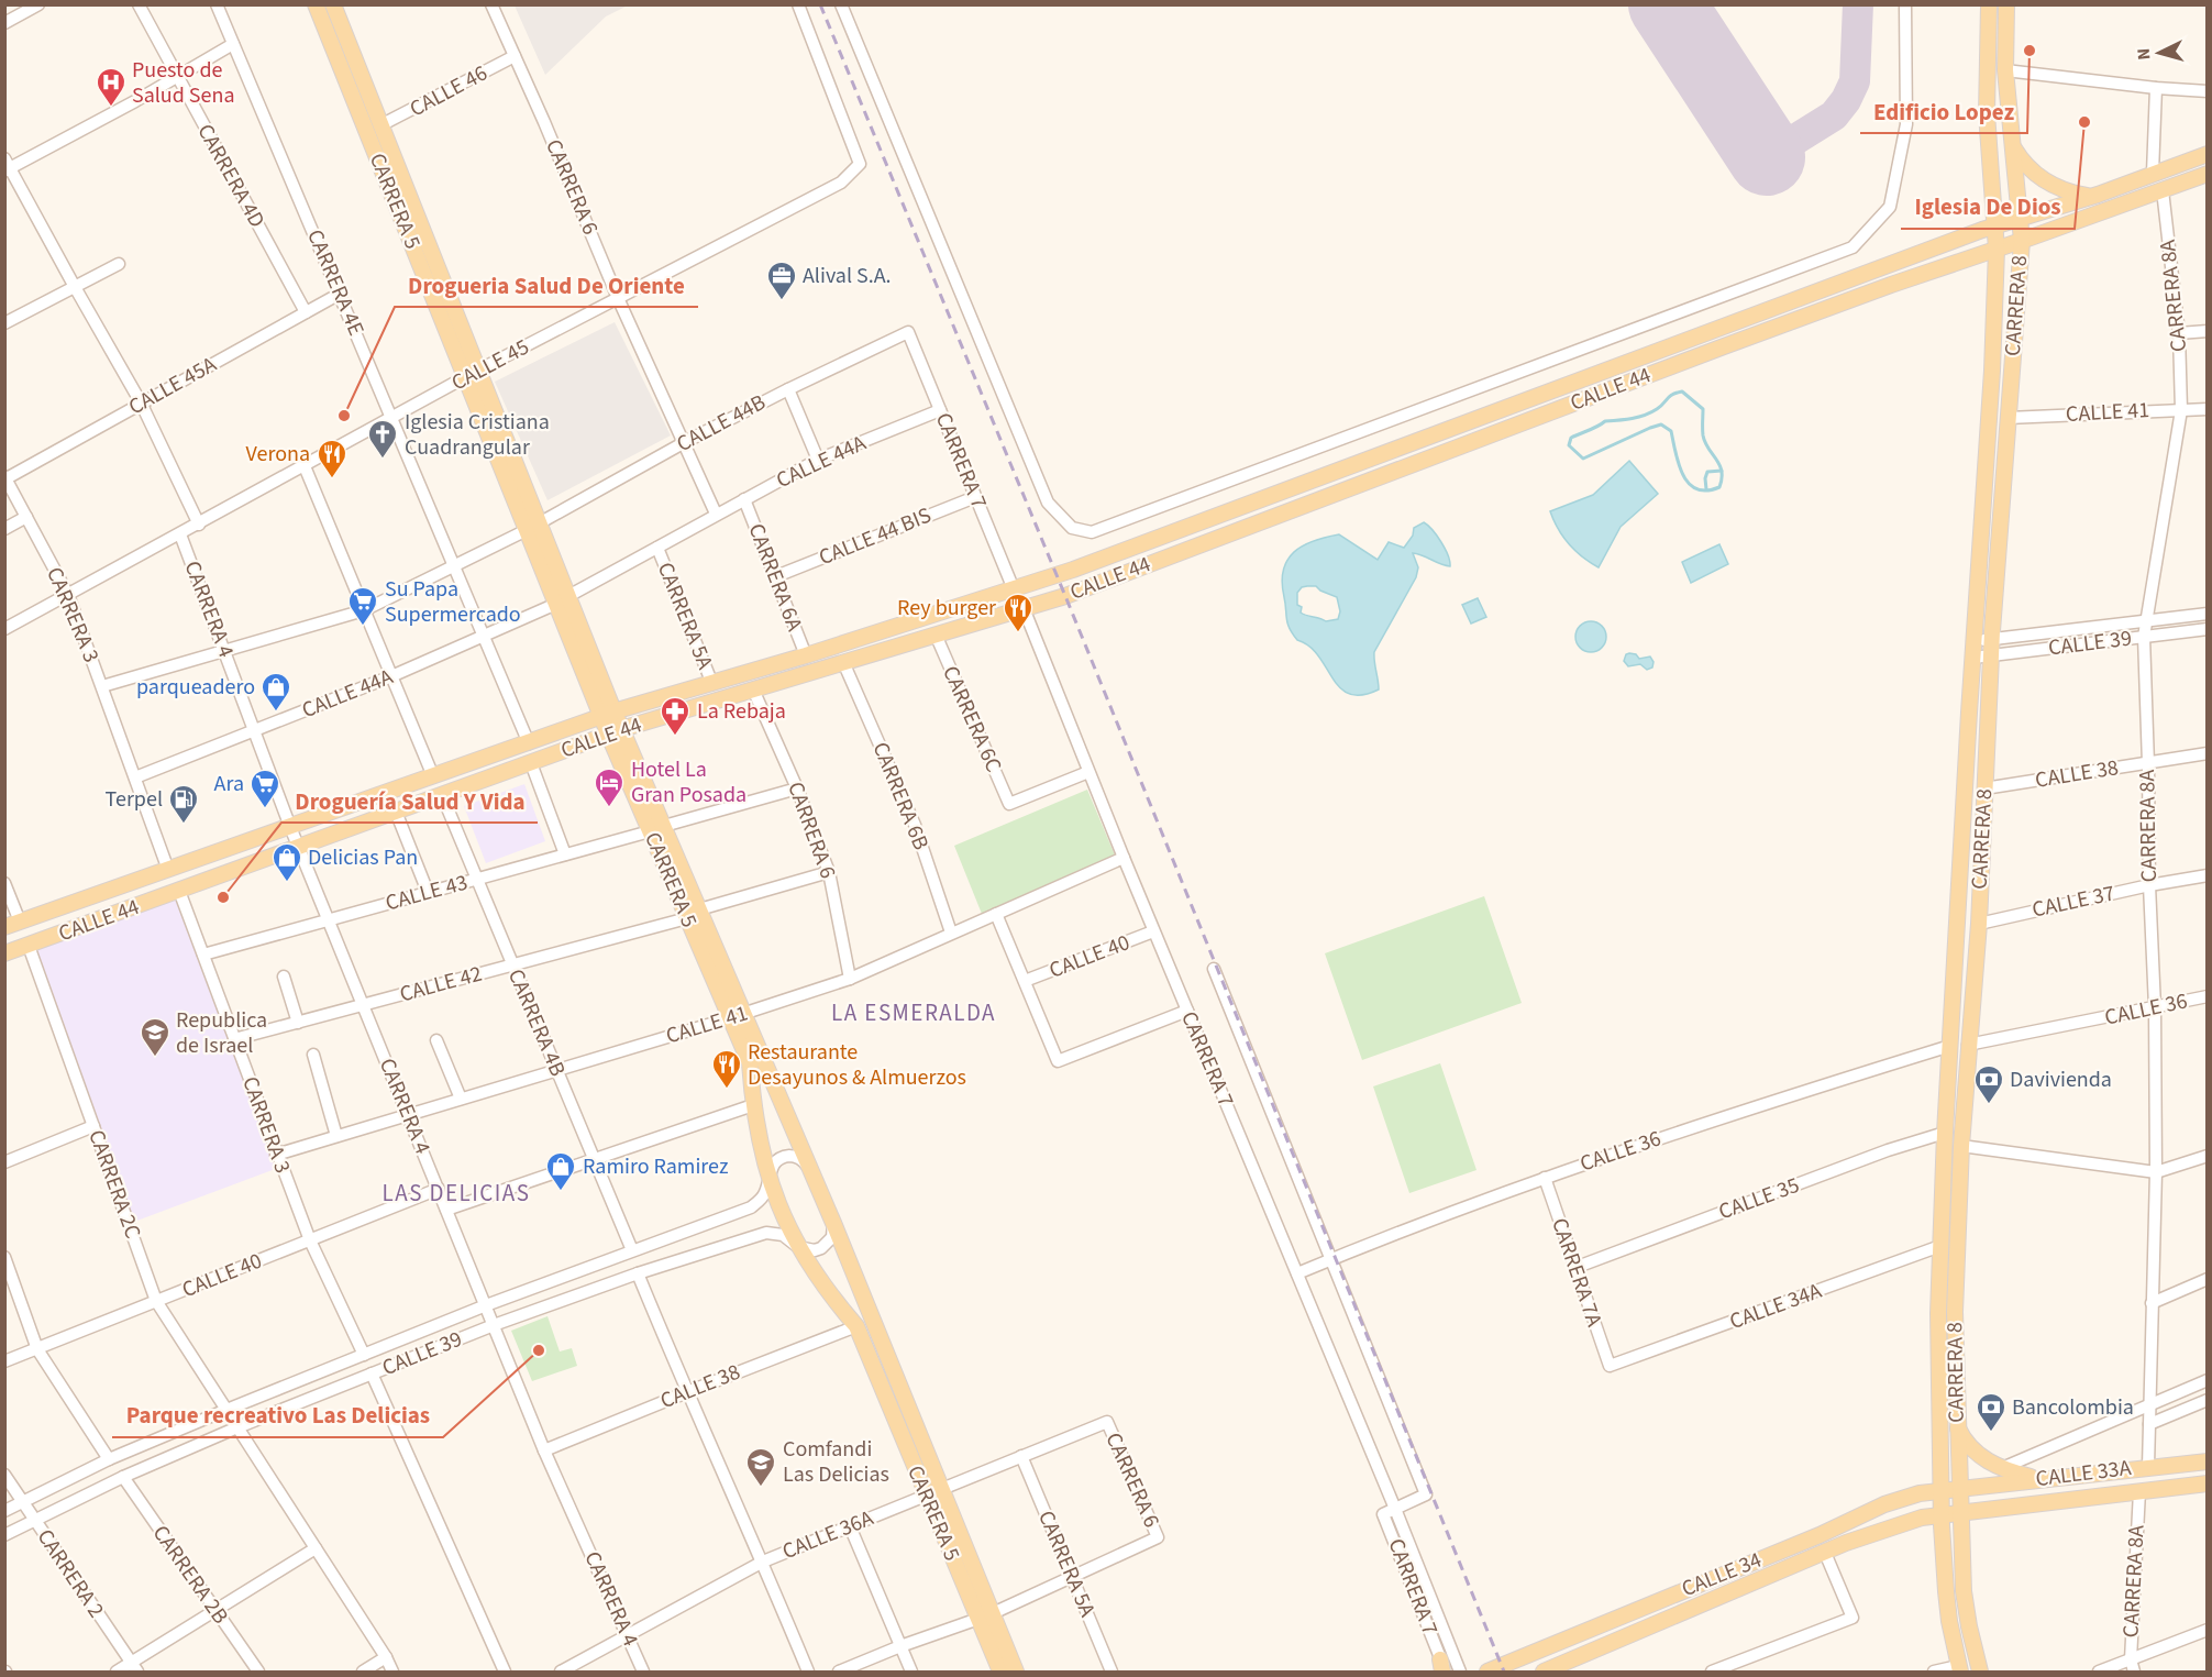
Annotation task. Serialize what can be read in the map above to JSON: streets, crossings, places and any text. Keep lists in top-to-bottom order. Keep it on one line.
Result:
{"streets":{"main road":["CARRERA 5","CARRERA 8","CALLE 44","CALLE 33A","CALLE 34"],"street":["CALLE 46","CARRERA 4D","CARRERA 6","CARRERA 4E","CARRERA 8A","CALLE 45","CALLE 45A","CALLE 41","CALLE 44B","CARRERA 7","CALLE 44A","CALLE 44 BIS","CARRERA 6A","CARRERA 4","CARRERA 3","CARRERA 5A","CALLE 39","CARRERA 6C","CALLE 38","CARRERA 6B","CALLE 43","CALLE 37","CALLE 40","CALLE 42","CALLE 36","CARRERA 4B","CARRERA 2C","CALLE 35","CARRERA 7A","CALLE 34A","CALLE 36A","CARRERA 2","CARRERA 2B"]},"crossings":[["CALLE 46","CARRERA 6"],["CALLE 46","CARRERA 5"],["CARRERA 4D","CALLE 45A"],["CARRERA 6","CALLE 45"],["CARRERA 6","CALLE 44"],["CARRERA 6","CALLE 41"],["CARRERA 6","CALLE 44B"],["CARRERA 6","CALLE 44A"],["CARRERA 6","CARRERA 5A"],["CARRERA 6","CALLE 36A"],["CARRERA 5","CALLE 45"],["CARRERA 5","CALLE 44"],["CARRERA 5","CALLE 41"],["CARRERA 5","CALLE 44B"],["CARRERA 5","CALLE 44A"],["CARRERA 5","CALLE 39"],["CARRERA 5","CALLE 38"],["CARRERA 5","CALLE 43"],["CARRERA 5","CALLE 42"],["CARRERA 5","CALLE 36A"],["CARRERA 4E","CALLE 45"],["CARRERA 4E","CALLE 45A"],["CARRERA 4E","CALLE 44"],["CARRERA 4E","CALLE 44B"],["CARRERA 4E","CALLE 44A"],["CARRERA 8A","CALLE 44"],["CARRERA 8A","CALLE 41"],["CARRERA 8A","CALLE 39"],["CARRERA 8A","CALLE 38"],["CARRERA 8A","CALLE 37"],["CARRERA 8A","CALLE 36"],["CARRERA 8A","CALLE 33A"],["CARRERA 8","CALLE 44"],["CARRERA 8","CALLE 41"],["CARRERA 8","CALLE 39"],["CARRERA 8","CALLE 38"],["CARRERA 8","CALLE 37"],["CARRERA 8","CALLE 36"],["CARRERA 8","CALLE 35"],["CARRERA 8","CALLE 34A"],["CARRERA 8","CALLE 33A"],["CARRERA 8","CALLE 34"],["CALLE 45","CARRERA 4"],["CALLE 45","CARRERA 3"],["CALLE 45A","CARRERA 3"],["CALLE 44","CARRERA 7"],["CALLE 44","CARRERA 6A"],["CALLE 44","CARRERA 4"],["CALLE 44","CARRERA 3"],["CALLE 44","CARRERA 5A"],["CALLE 44","CARRERA 6C"],["CALLE 44","CARRERA 6B"],["CALLE 44","CARRERA 4B"],["CALLE 44","CARRERA 2C"],["CALLE 41","CARRERA 7"],["CALLE 41","CARRERA 4"],["CALLE 41","CARRERA 3"],["CALLE 41","CARRERA 6B"],["CALLE 41","CARRERA 4B"],["CALLE 44B","CARRERA 7"],["CALLE 44B","CARRERA 4"],["CALLE 44B","CARRERA 3"],["CARRERA 7","CALLE 44A"],["CARRERA 7","CALLE 44 BIS"],["CARRERA 7","CARRERA 6C"],["CARRERA 7","CALLE 40"],["CARRERA 7","CALLE 36"],["CALLE 44A","CARRERA 6A"],["CALLE 44A","CARRERA 4"],["CALLE 44A","CARRERA 3"],["CALLE 44A","CARRERA 5A"],["CALLE 44 BIS","CARRERA 6A"],["CARRERA 4","CALLE 39"],["CARRERA 4","CALLE 38"],["CARRERA 4","CALLE 43"],["CARRERA 4","CALLE 40"],["CARRERA 4","CALLE 42"],["CARRERA 4","CALLE 36A"],["CARRERA 3","CALLE 39"],["CARRERA 3","CALLE 43"],["CARRERA 3","CALLE 40"],["CARRERA 3","CALLE 42"],["CARRERA 5A","CALLE 36A"],["CALLE 39","CARRERA 4B"],["CALLE 39","CARRERA 2C"],["CALLE 39","CARRERA 2"],["CALLE 39","CARRERA 2B"],["CALLE 43","CARRERA 4B"],["CALLE 40","CARRERA 2C"],["CALLE 42","CARRERA 4B"],["CALLE 36","CARRERA 7A"],["CALLE 35","CARRERA 7A"],["CARRERA 7A","CALLE 34A"],["CALLE 33A","CALLE 34"]],"districts":["LA ESMERALDA","LAS DELICIAS"],"places":{"other":["Edificio Lopez","Iglesia De Dios","Drogueria Salud De Oriente","Droguería Salud Y Vida","Parque recreativo Las Delicias"],"hospital":["Puesto de Salud Sena"],"office":["Alival S.A."],"church":["Iglesia Cristiana Cuadrangular"],"restaurant":["Verona","Rey burger","Restaurante Desayunos & Almuerzos"],"supermarket":["Su Papa Supermercado","Ara"],"shop":["parqueadero","Delicias Pan","Ramiro Ramirez"],"pharmacy":["La Rebaja"],"hotel":["Hotel La Gran Posada"],"fuel station":["Terpel"],"school or university":["Republica de Israel","Comfandi Las Delicias"],"bank":["Davivienda","Bancolombia"]},"north":"left"}
